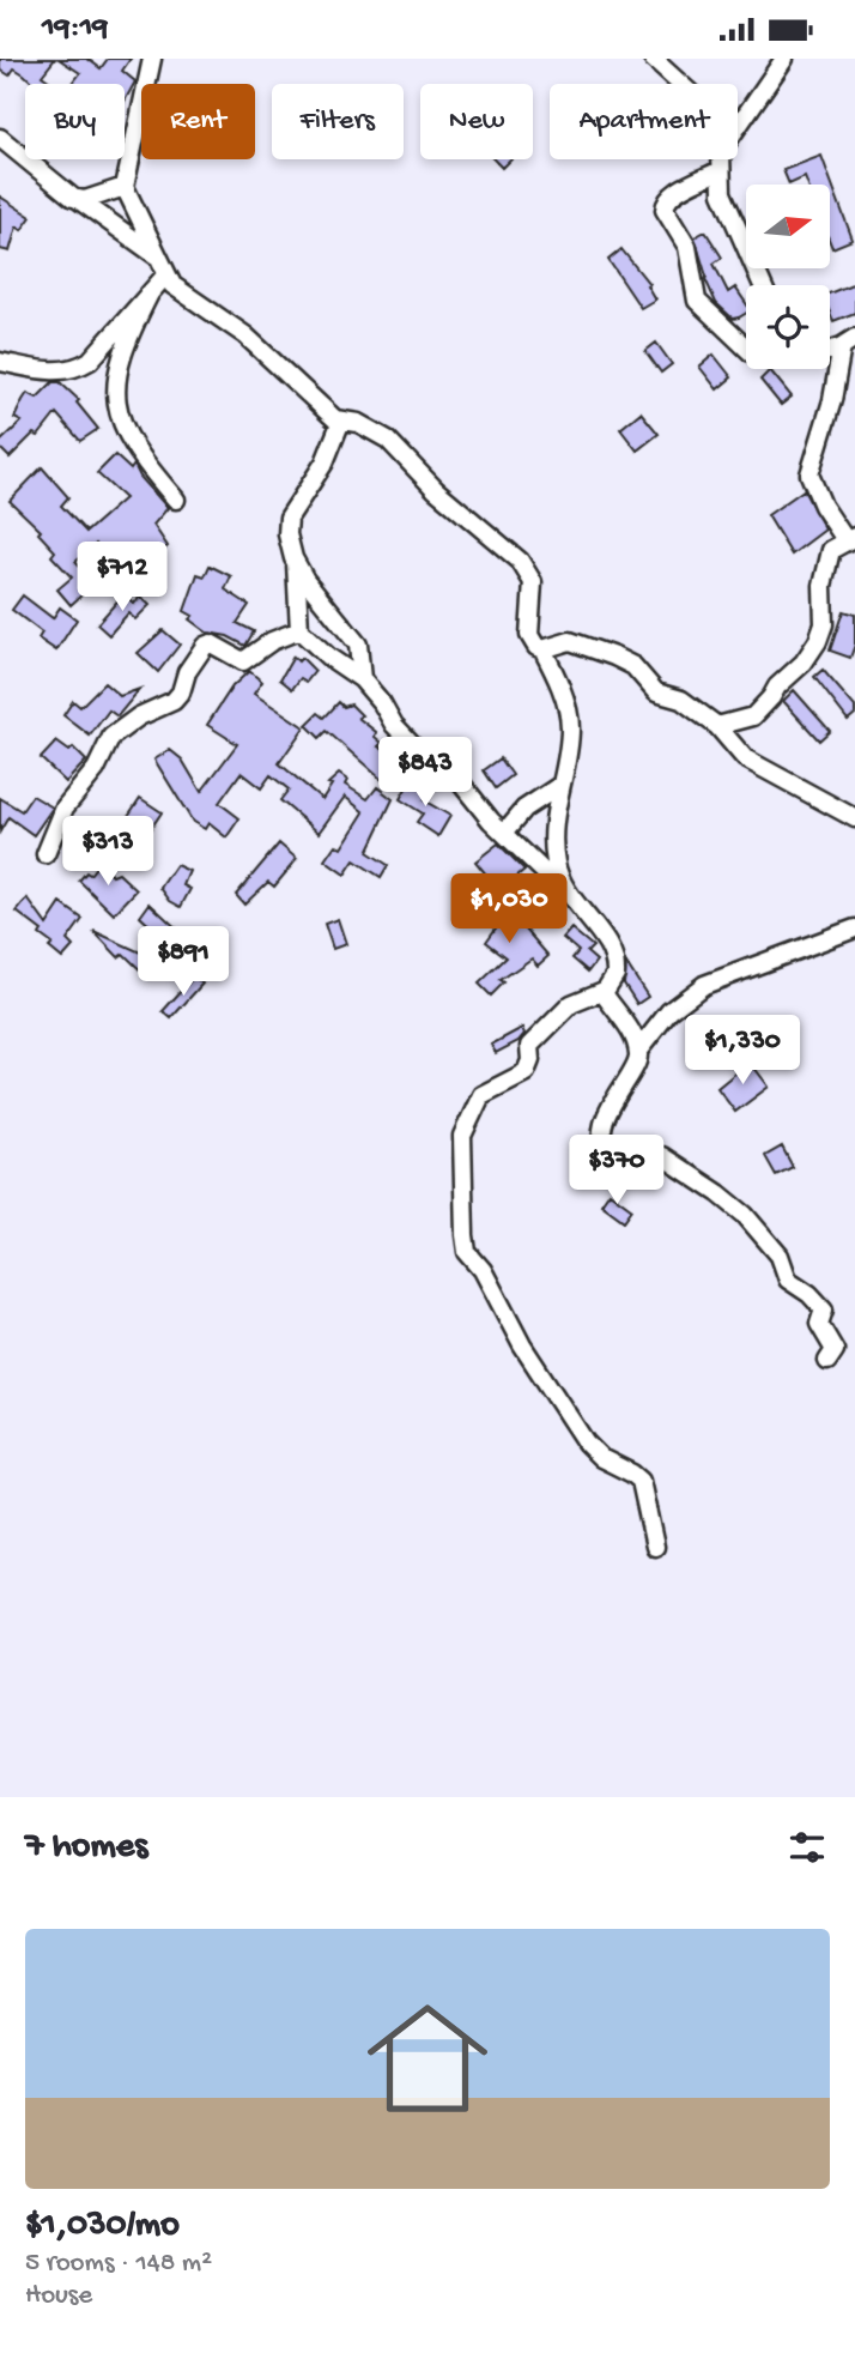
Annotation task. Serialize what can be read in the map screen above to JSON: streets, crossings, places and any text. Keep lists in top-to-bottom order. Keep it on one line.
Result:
{"north":"right","page":{"status":"19:19","chip":["Buy","Rent","Filters","New","Apartment"],"price":["$712","$843","$313","$1,030","$891","$1,330","$370"],"heading":"7 homes","list":[{"name":"$1,030/mo","note":"5 rooms · 148 m² · House"}]}}
